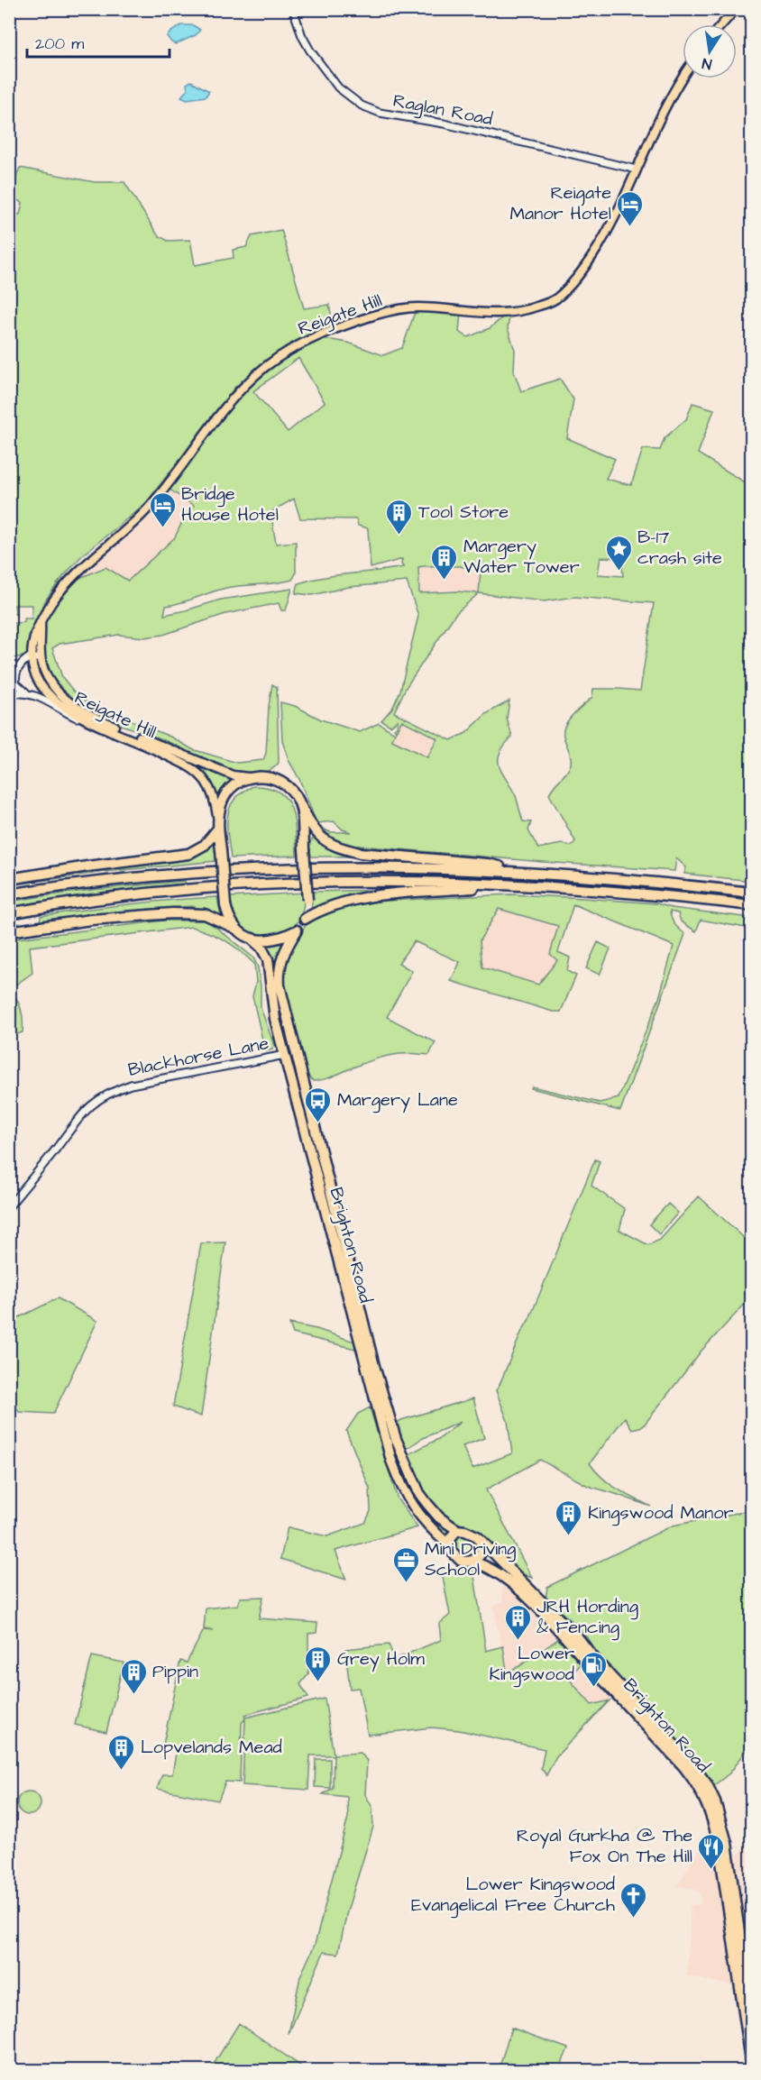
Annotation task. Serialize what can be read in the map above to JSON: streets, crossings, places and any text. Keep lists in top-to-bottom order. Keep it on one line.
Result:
{"streets":{"highway":["Brighton Road"],"main road":["Reigate Hill"],"street":["Raglan Road","Blackhorse Lane"]},"crossings":[["Raglan Road","Reigate Hill"],["Blackhorse Lane","Brighton Road"]],"places":{"hotel":["Reigate Manor Hotel","Bridge House Hotel"],"building":["Tool Store","Margery Water Tower","Kingswood Manor","JRH Hording & Fencing","Grey Holm","Pippin","Lopvelands Mead"],"place":["B-17 crash site"],"bus stop":["Margery Lane"],"office":["Mini Driving School"],"fuel station":["Lower Kingswood"],"restaurant":["Royal Gurkha @ The Fox On The Hill"],"church":["Lower Kingswood Evangelical Free Church"]},"scale_bar":"200 m","north":"bottom"}
